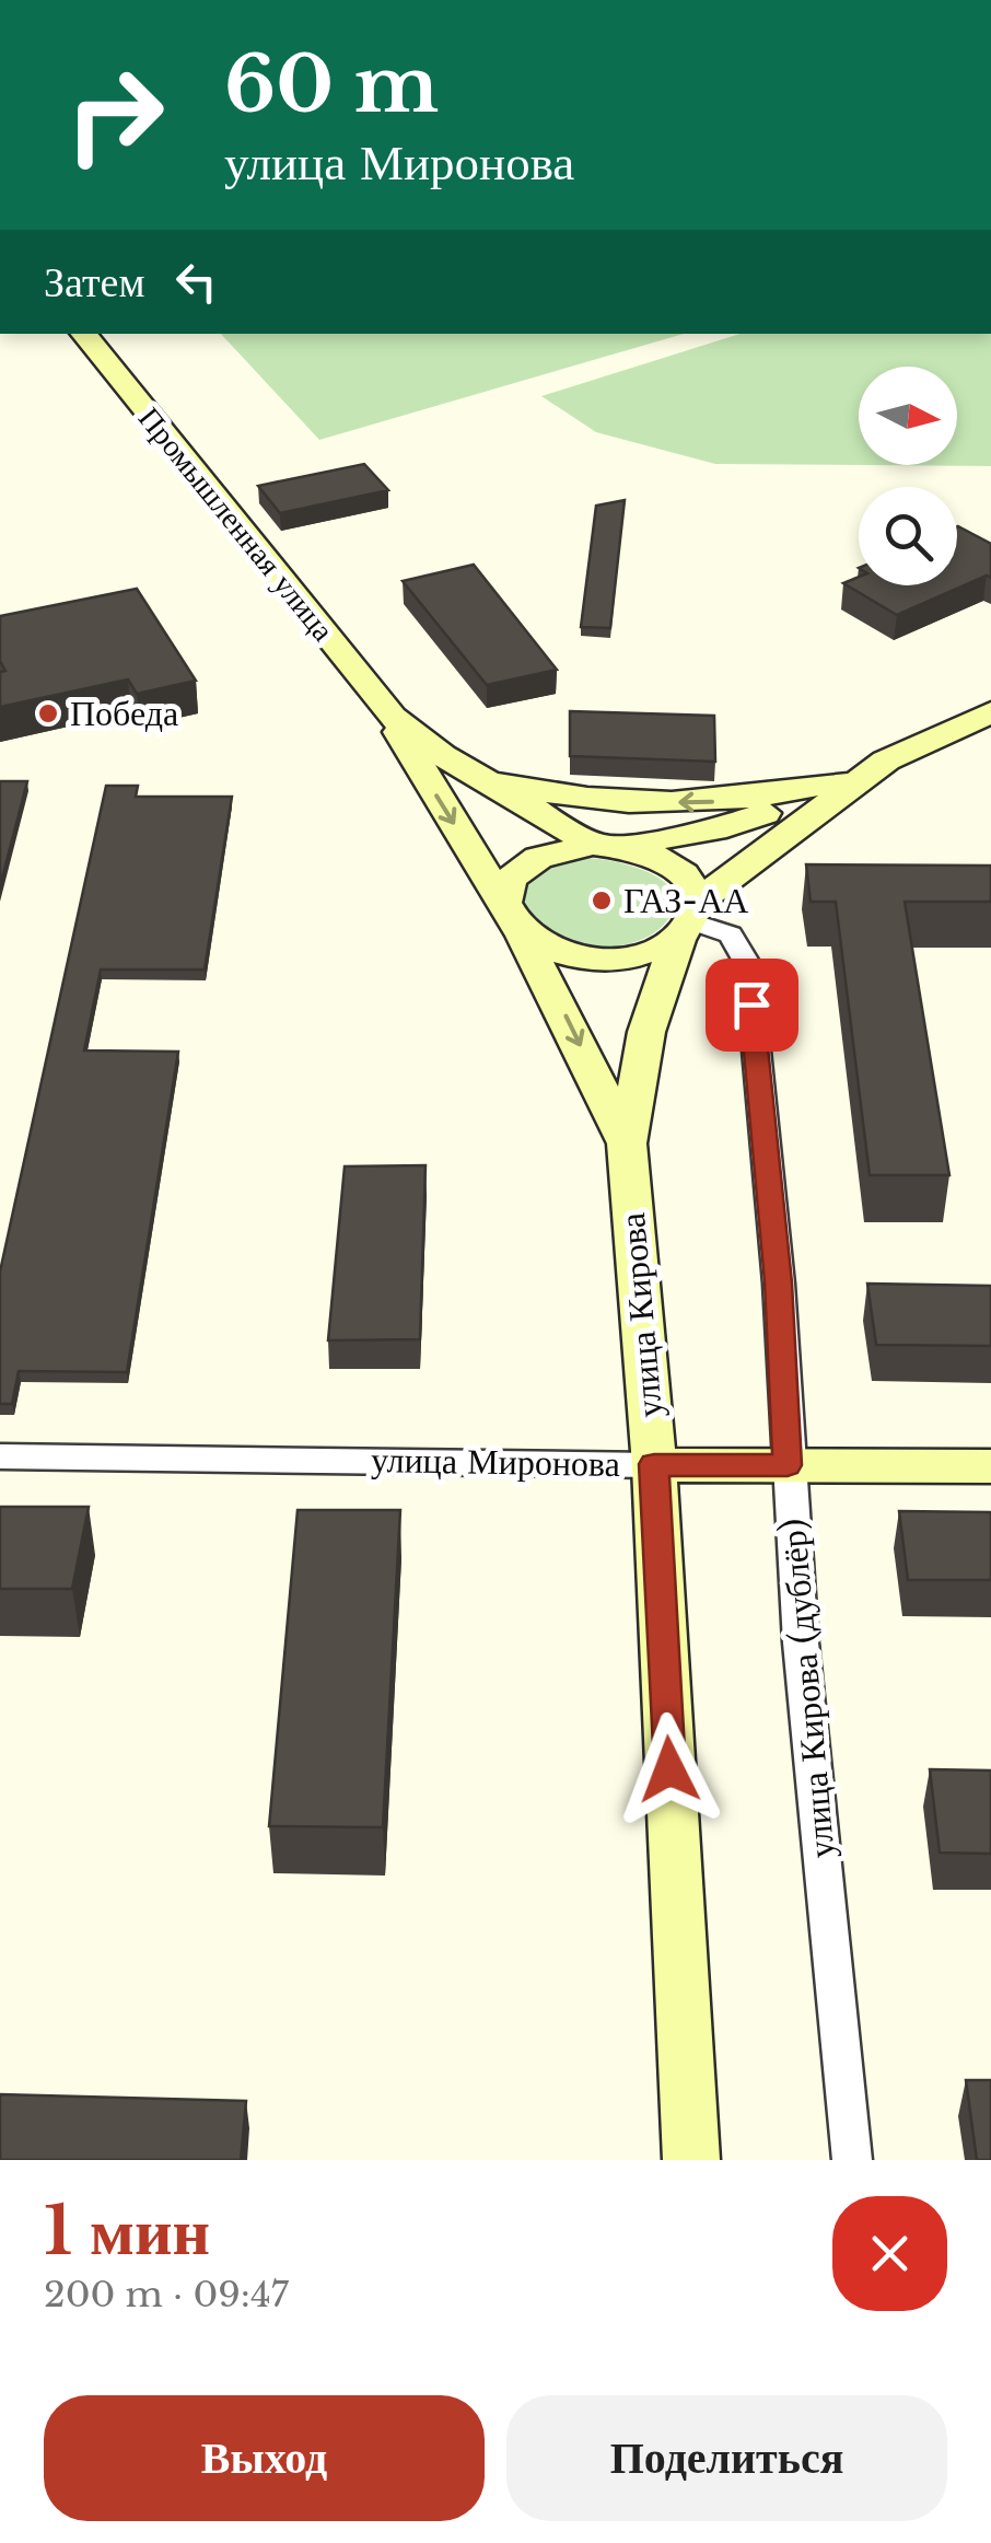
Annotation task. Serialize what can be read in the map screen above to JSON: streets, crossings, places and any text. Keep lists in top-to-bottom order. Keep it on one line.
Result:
{"streets":{"main road":["Промышленная улица","улица Кирова","улица Миронова"],"street":["улица Кирова (дублёр)"]},"crossings":[["улица Кирова","улица Миронова"],["улица Кирова","улица Кирова (дублёр)"],["улица Миронова","улица Кирова (дублёр)"]],"places":["Победа","ГАЗ-АА"],"north":"right","page":{"turn":["60 m","улица Миронова"],"then":"Затем","heading":["1 мин","200 m · 09:47"],"buttons":["Выход","Поделиться"]}}
